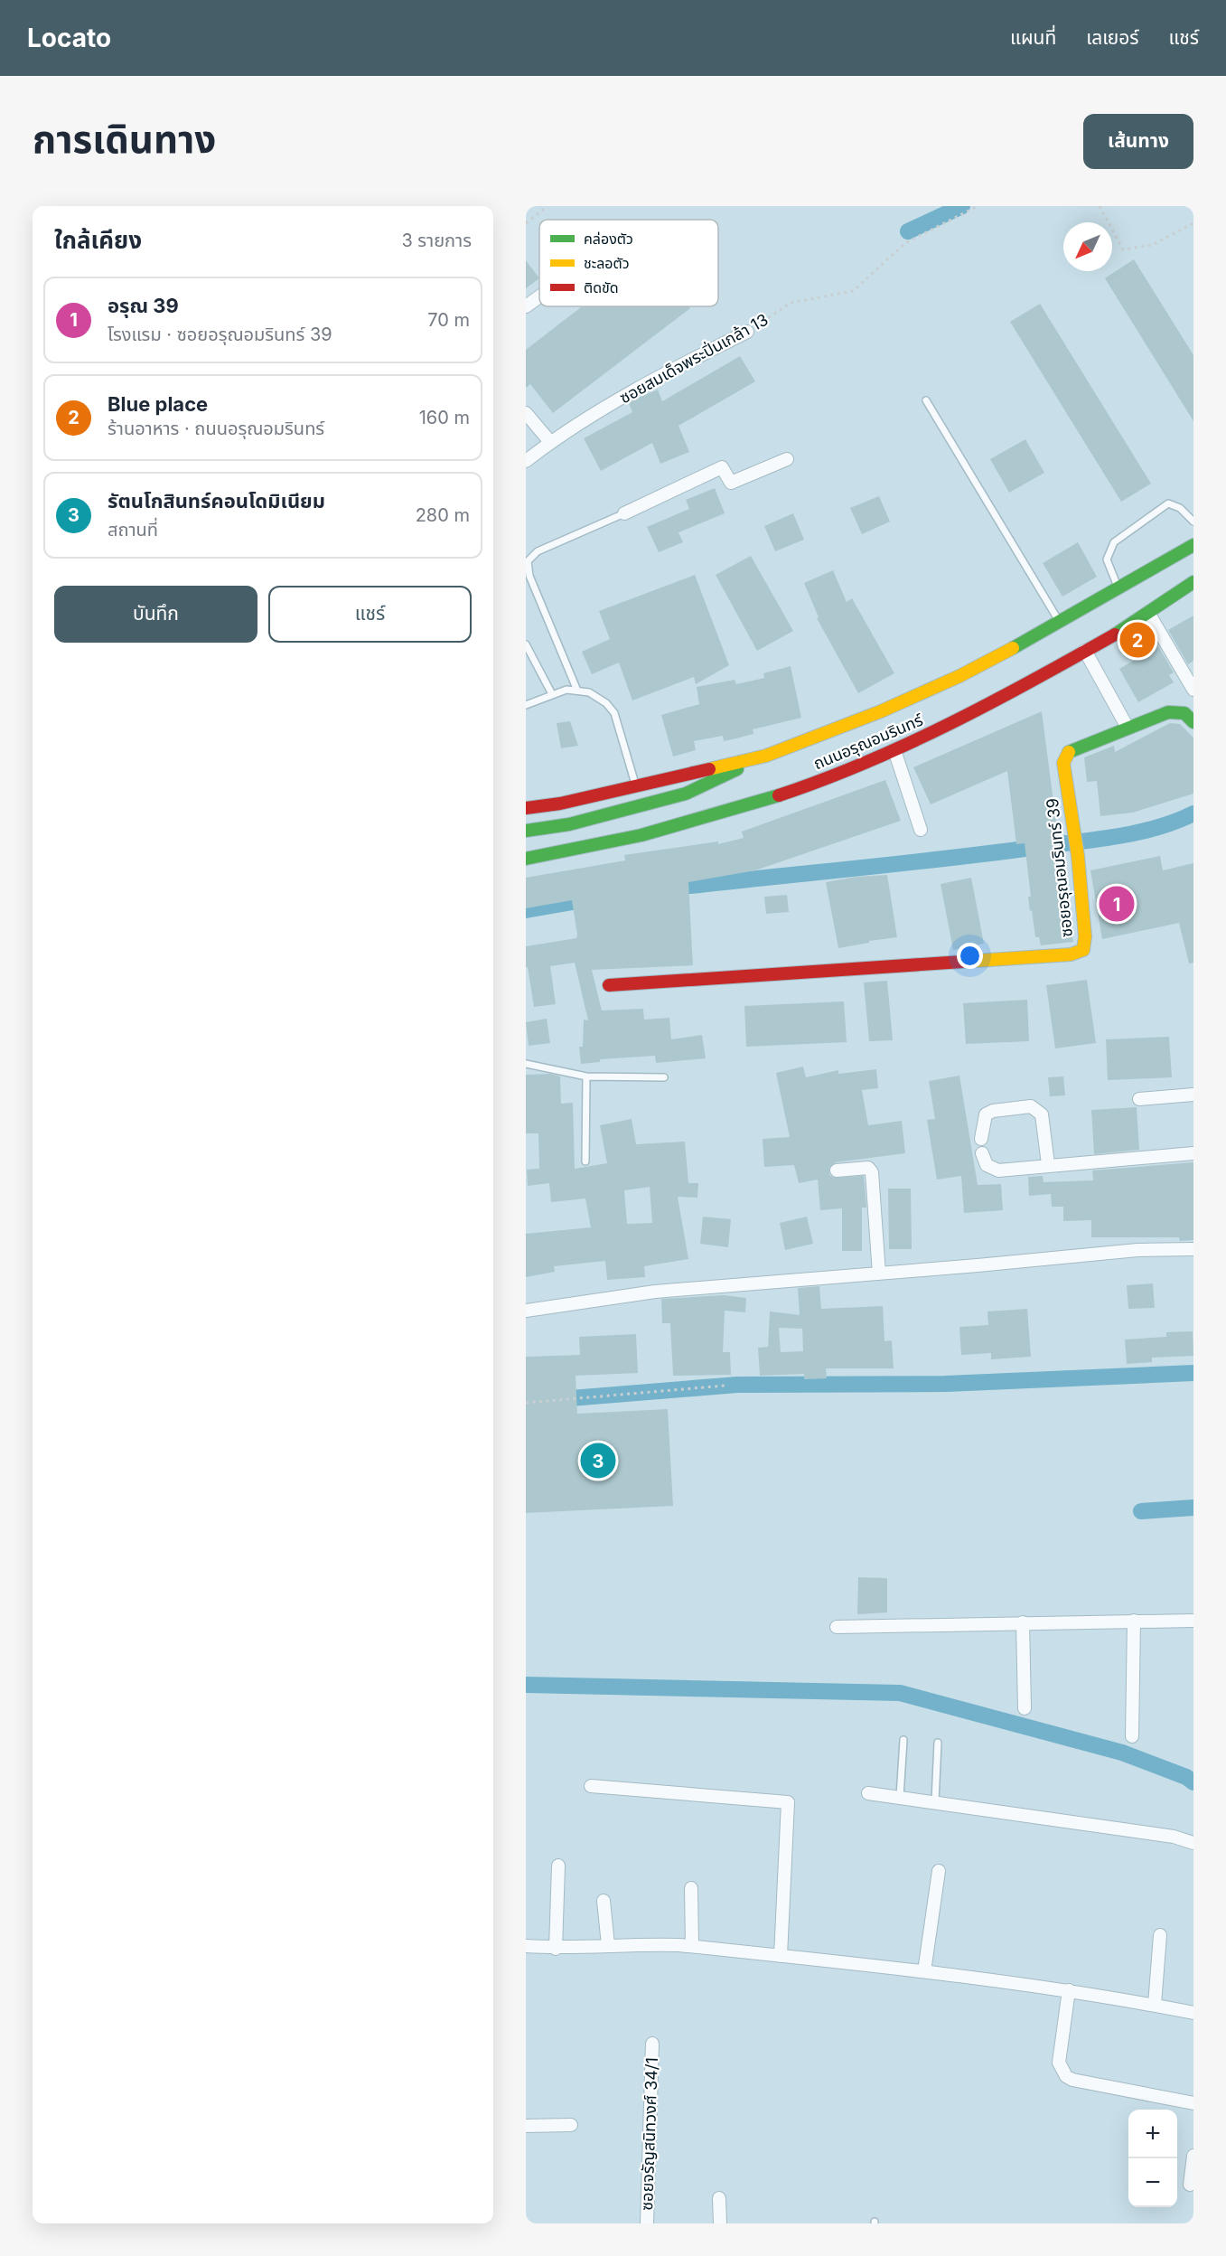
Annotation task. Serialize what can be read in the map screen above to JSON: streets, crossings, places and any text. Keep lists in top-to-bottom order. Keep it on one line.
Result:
{"streets":{"main road":["ถนนอรุณอมรินทร์","ซอยอรุณอมรินทร์ 39"],"street":["ซอยสมเด็จพระปิ่นเกล้า 13","ซอยจรัญสนิทวงศ์ 34/1"]},"legend":["คล่องตัว","ชะลอตัว","ติดขัด"],"north":"bottom left","page":{"header":"Locato","nav":["แผนที่","เลเยอร์","แชร์"],"title":"การเดินทาง","buttons":["เส้นทาง",["บันทึก","แชร์"]],"heading":["ใกล้เคียง","3 รายการ"],"list":[{"mark":"1","name":"อรุณ 39","note":"โรงแรม · ซอยอรุณอมรินทร์ 39","value":"70 m"},{"mark":"2","name":"Blue place","note":"ร้านอาหาร · ถนนอรุณอมรินทร์","value":"160 m"},{"mark":"3","name":"รัตนโกสินทร์คอนโดมิเนียม","note":"สถานที่","value":"280 m"}],"pins":["2","1","3"],"map_buttons":["+","−"]}}
